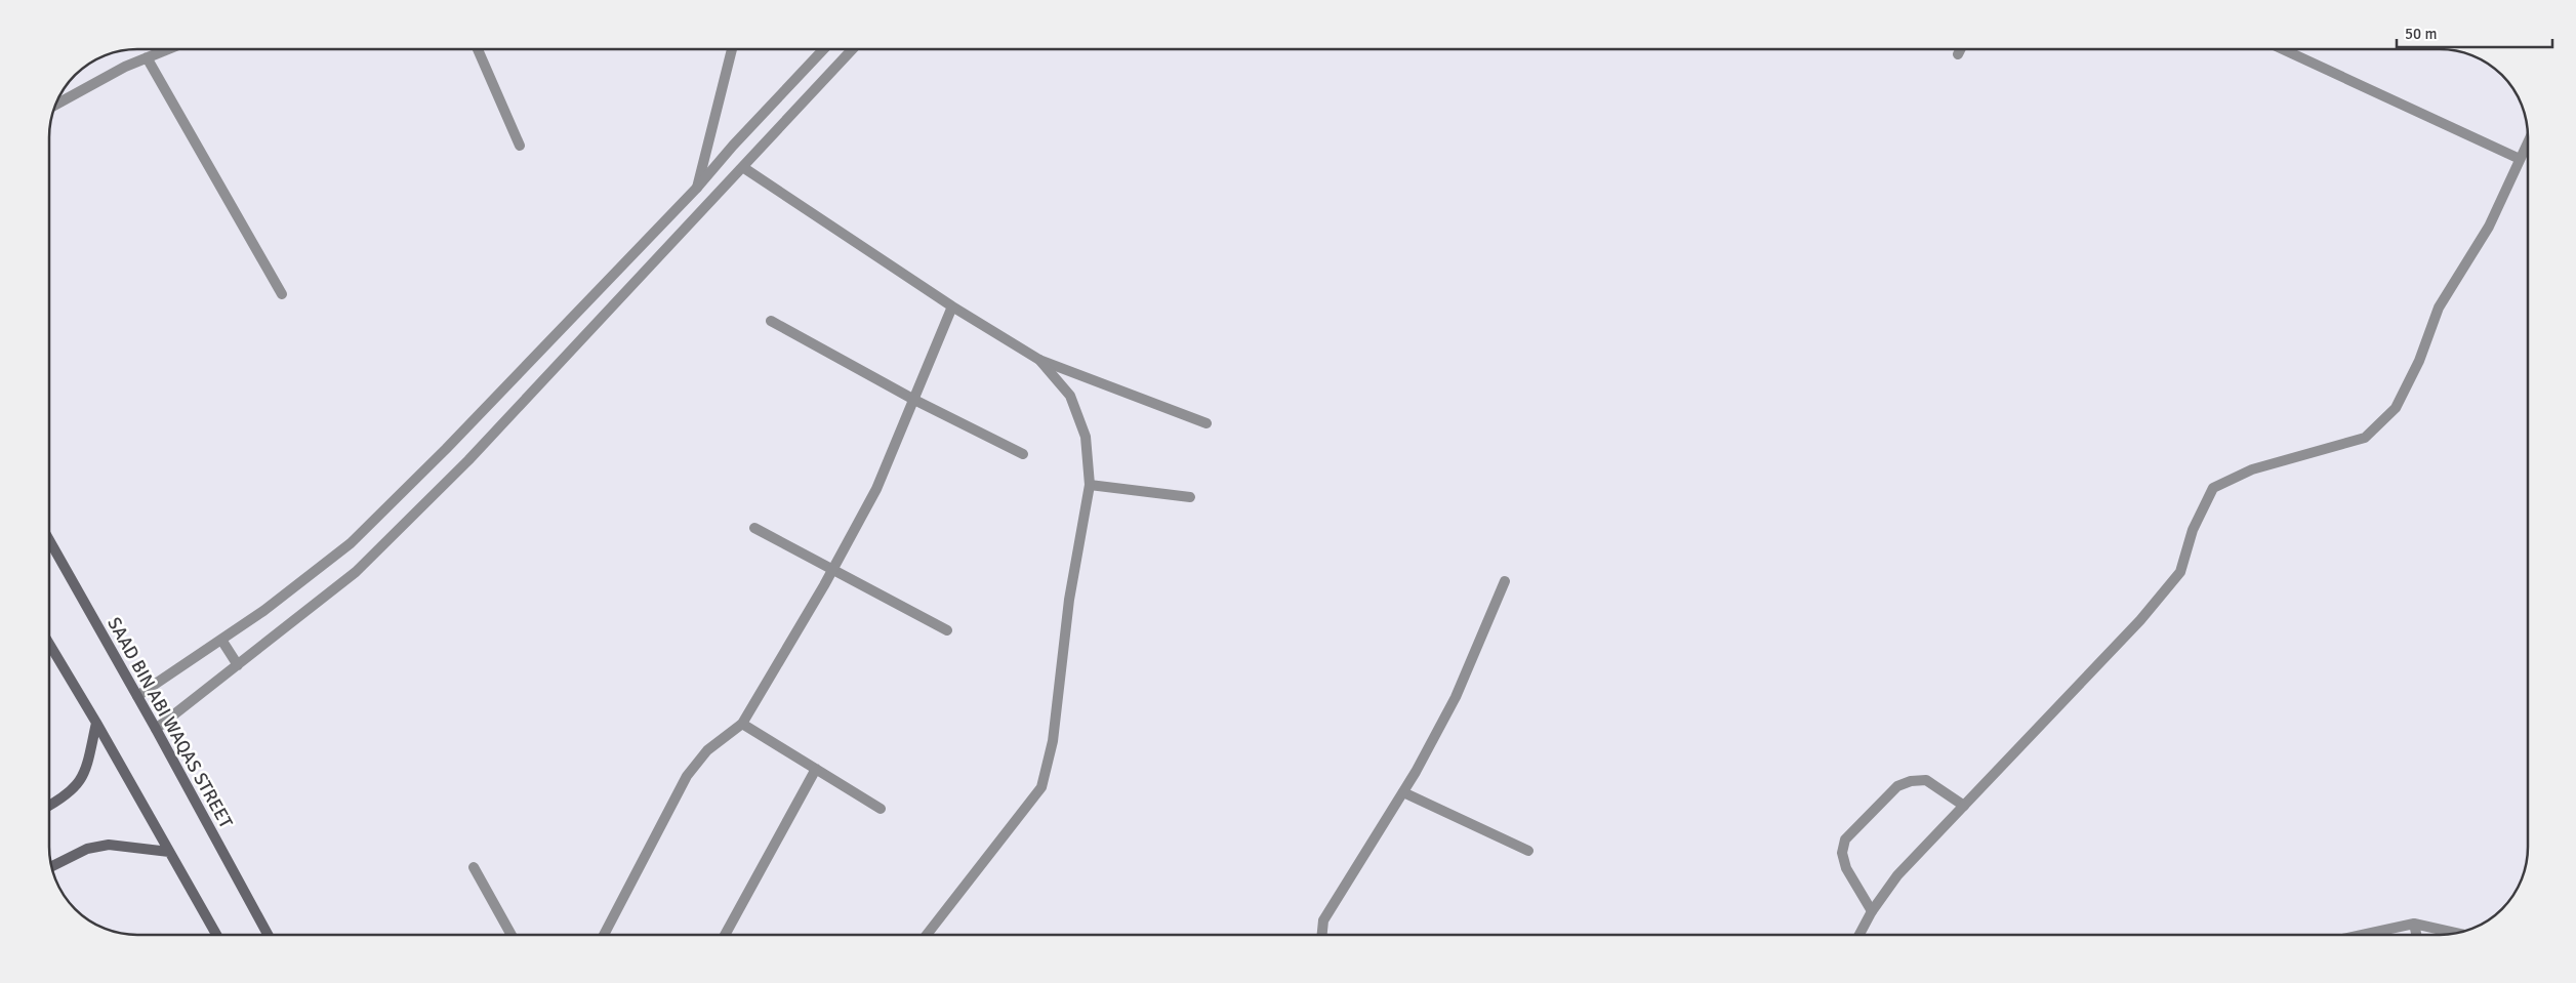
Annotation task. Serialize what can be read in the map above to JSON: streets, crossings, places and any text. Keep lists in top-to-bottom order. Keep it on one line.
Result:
{"streets":{"main road":["SAAD BIN ABI WAQAS STREET"]},"scale_bar":"50 m"}
